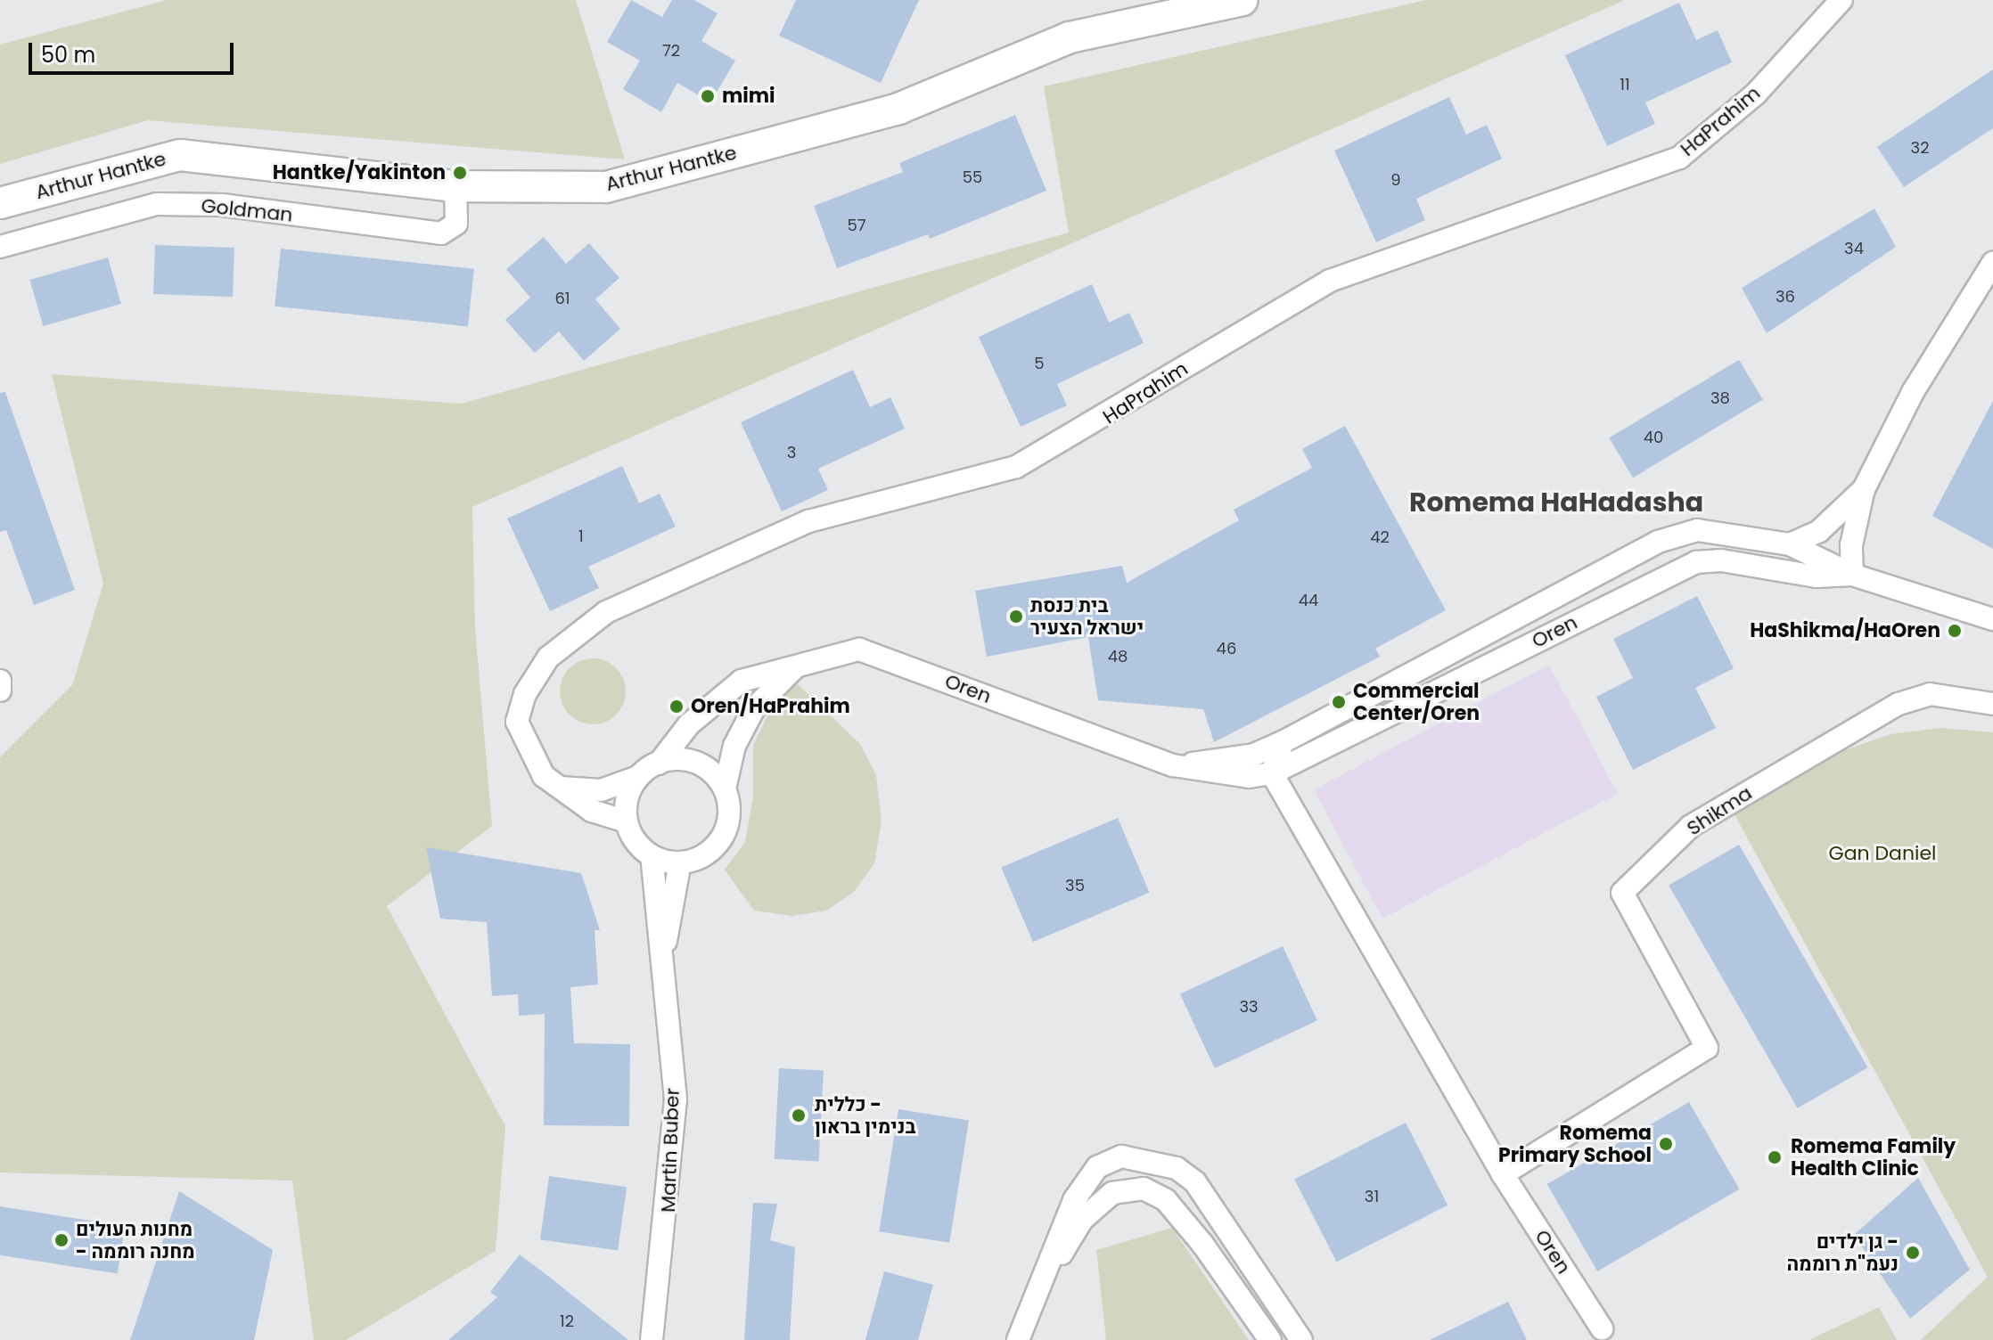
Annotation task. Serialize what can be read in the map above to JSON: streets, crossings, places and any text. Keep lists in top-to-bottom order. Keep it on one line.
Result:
{"streets":{"street":["HaPrahim","Arthur Hantke","Goldman","Oren","Shikma","Martin Buber"]},"crossings":[["HaPrahim","Oren"],["HaPrahim","Martin Buber"],["Arthur Hantke","Goldman"],["Oren","Shikma"],["Oren","Martin Buber"]],"districts":["Romema HaHadasha"],"parks":["Gan Daniel"],"places":["mimi","Hantke/Yakinton","בית כנסת ישראל הצעיר","HaShikma/HaOren","Commercial Center/Oren","Oren/HaPrahim","כללית - בנימין בראון","Romema Primary School","Romema Family Health Clinic","מחנות העולים - מחנה רוממה","גן ילדים - נעמ\"ת רוממה"],"house_numbers":["72","11","32","55","9","57","34","36","61","5","38","40","3","1","42","44","46","48","35","33","31","12"],"scale_bar":"50 m"}
